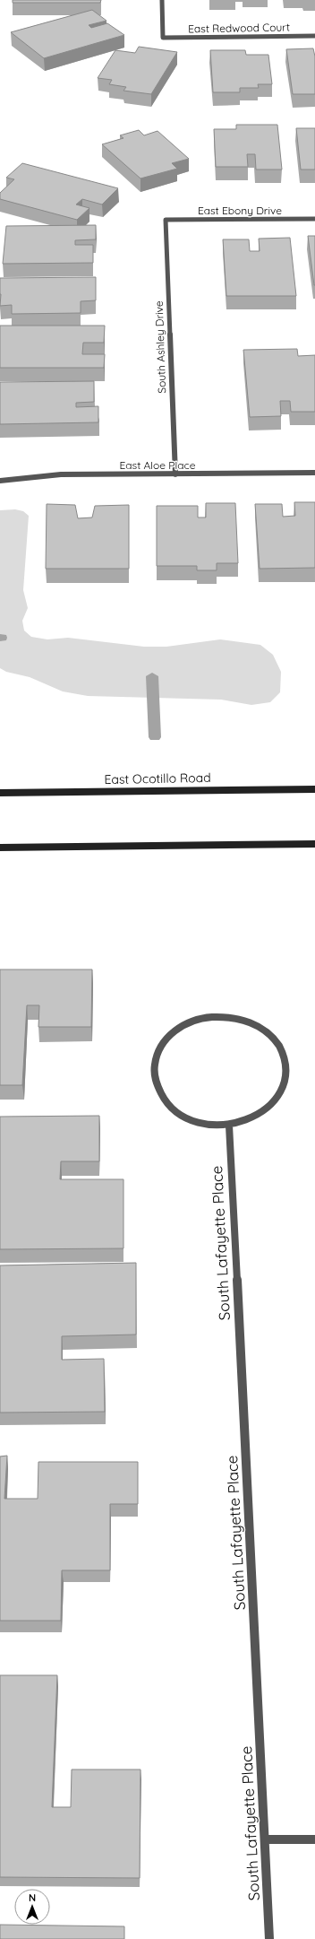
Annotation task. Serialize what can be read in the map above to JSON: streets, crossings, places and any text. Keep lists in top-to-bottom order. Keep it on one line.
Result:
{"streets":{"main road":["East Ocotillo Road"],"street":["East Redwood Court","East Ebony Drive","South Ashley Drive","East Aloe Place","South Lafayette Place"]},"crossings":[["East Ebony Drive","South Ashley Drive"],["South Ashley Drive","East Aloe Place"]],"north":"top"}
